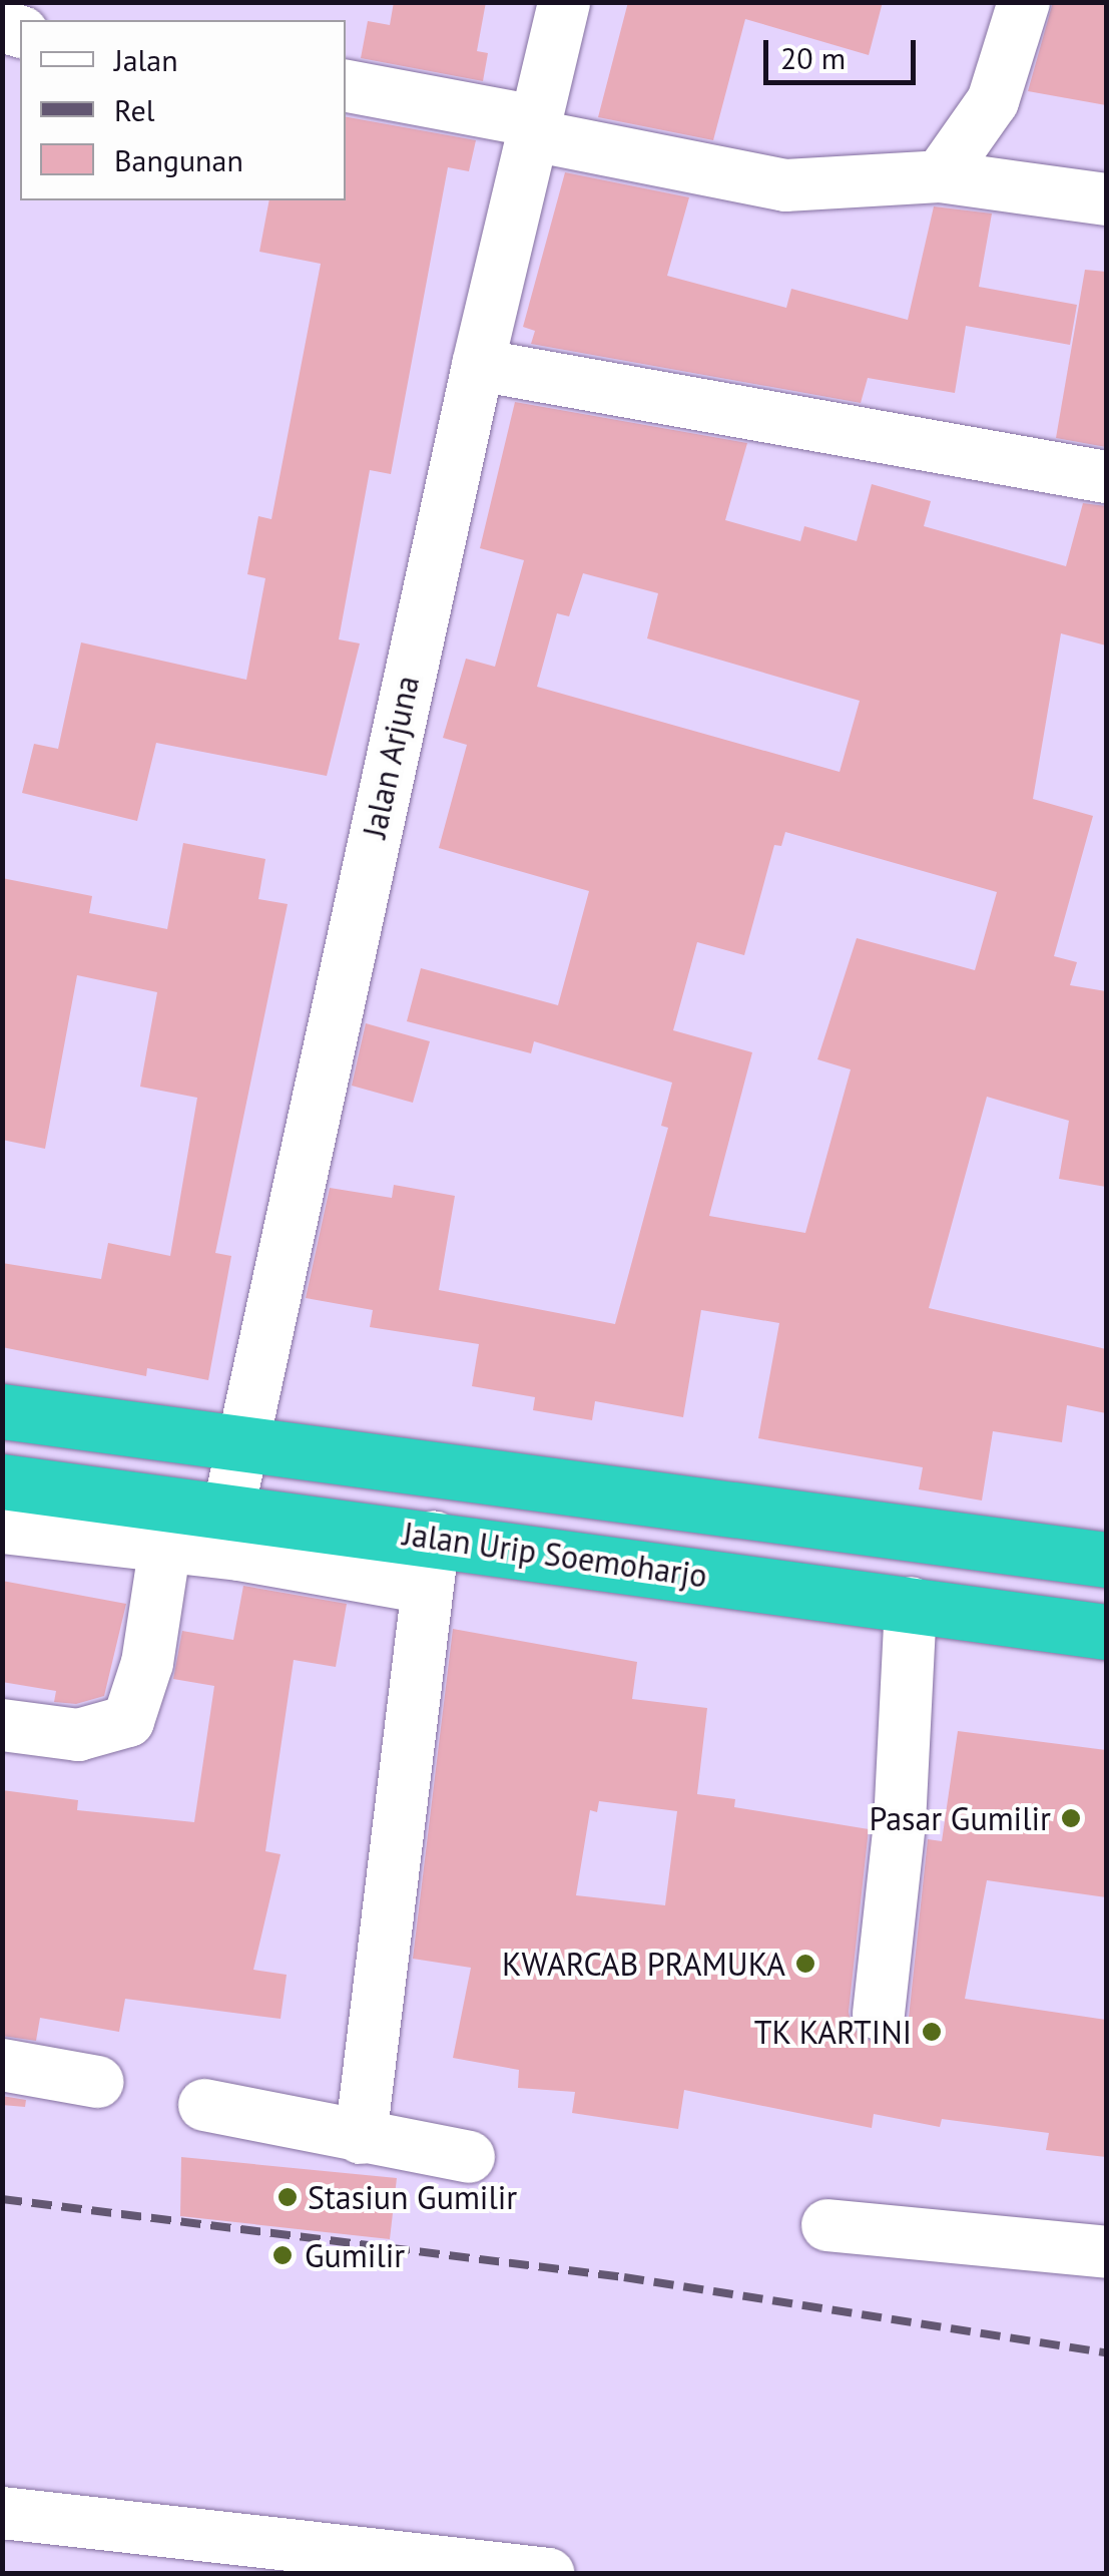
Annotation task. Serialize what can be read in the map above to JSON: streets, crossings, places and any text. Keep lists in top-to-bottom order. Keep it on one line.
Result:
{"streets":{"highway":["Jalan Urip Soemoharjo"],"street":["Jalan Arjuna"]},"crossings":[["Jalan Arjuna","Jalan Urip Soemoharjo"]],"places":["Pasar Gumilir","KWARCAB PRAMUKA","TK KARTINI","Stasiun Gumilir","Gumilir"],"legend":["Jalan","Rel","Bangunan"],"scale_bar":"20 m"}
